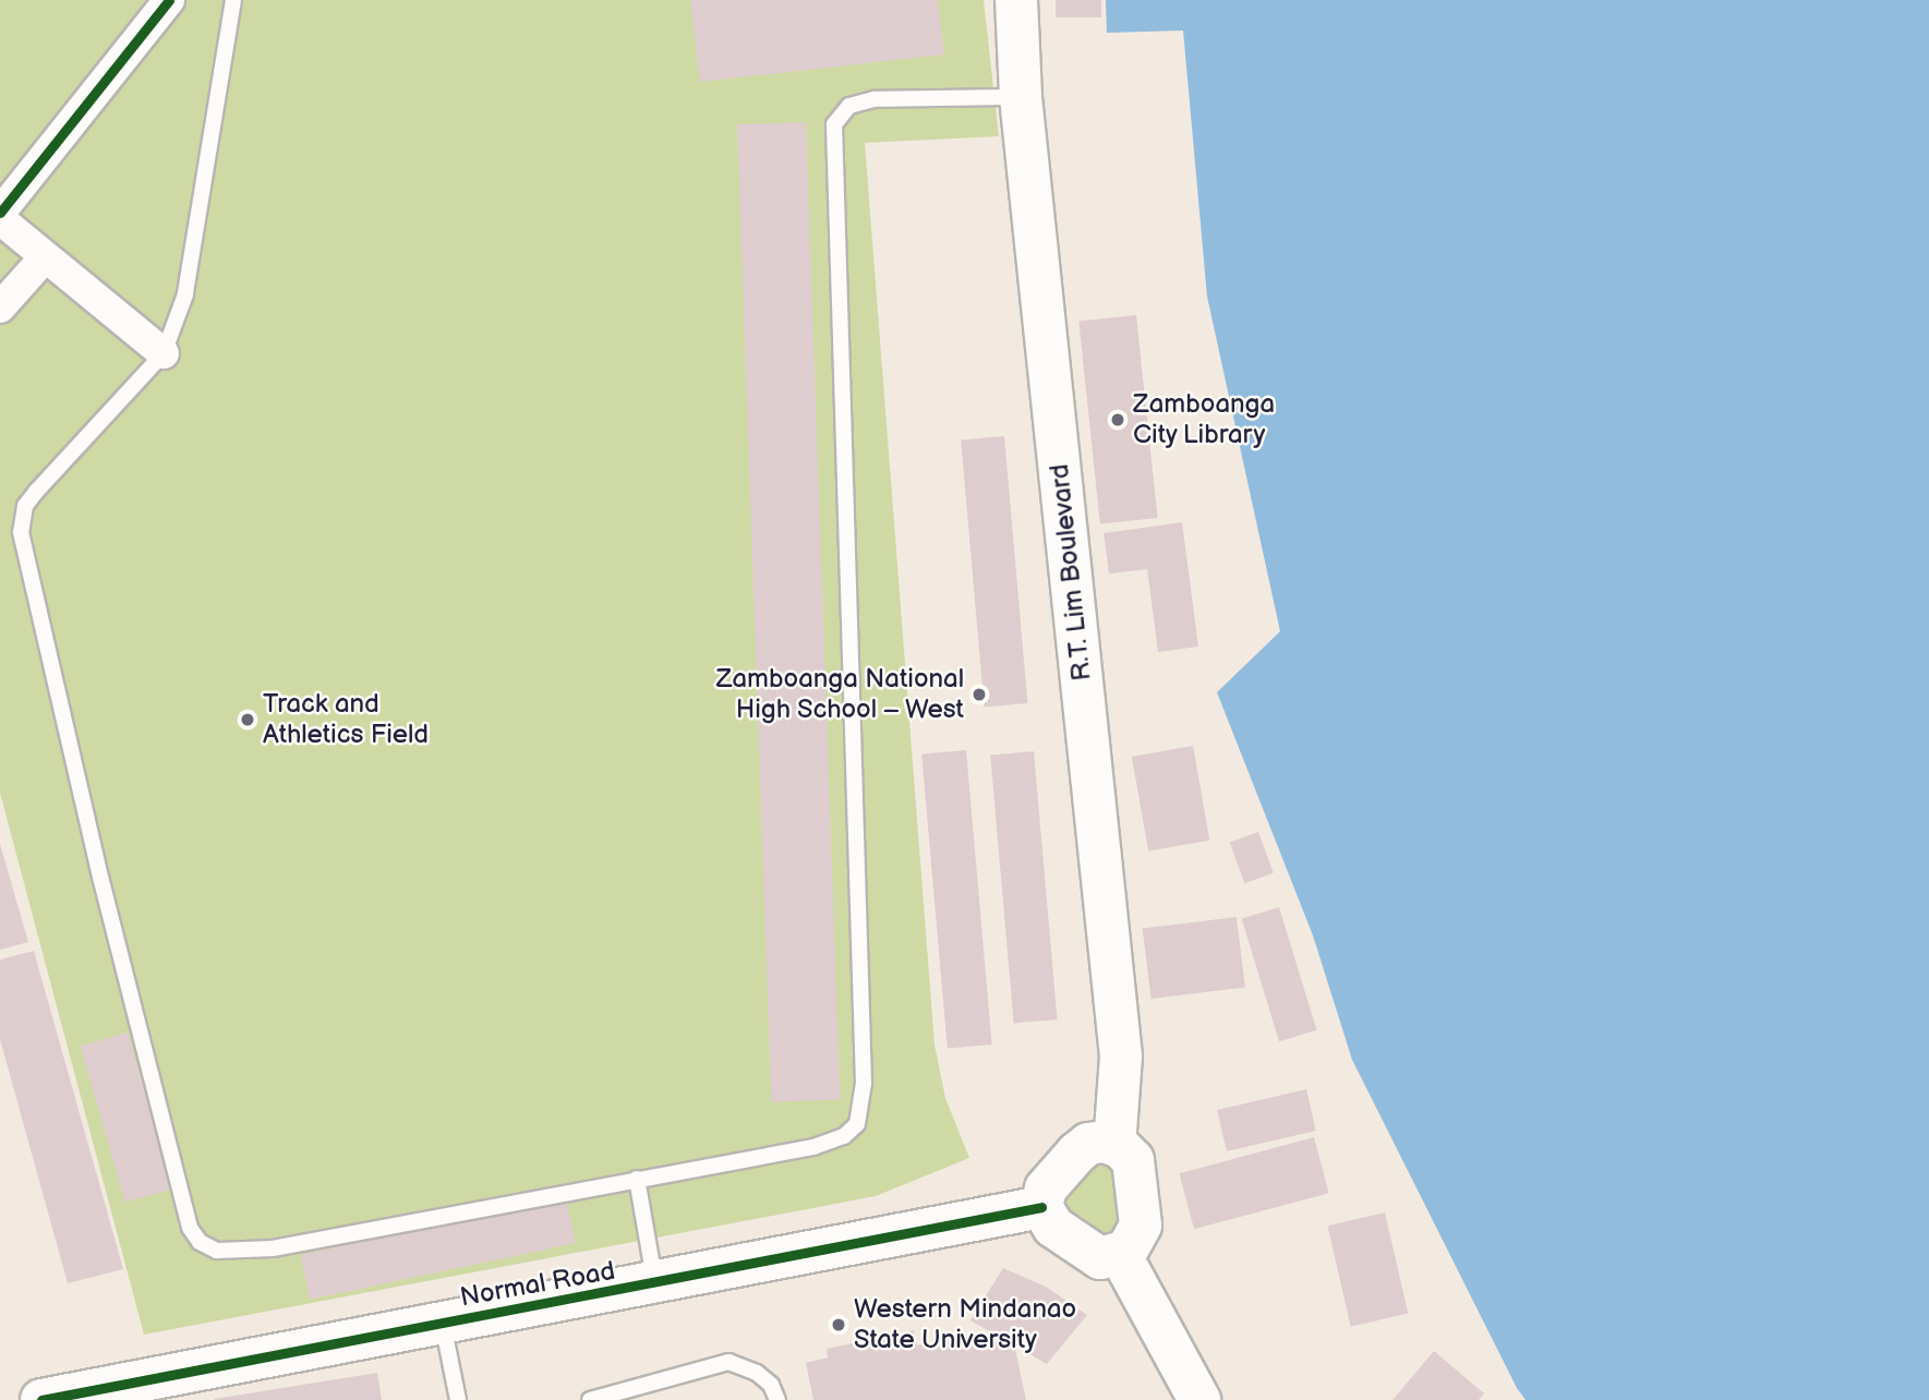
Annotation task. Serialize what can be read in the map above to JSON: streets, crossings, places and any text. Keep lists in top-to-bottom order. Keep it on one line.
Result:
{"streets":{"main road":["R.T. Lim Boulevard","Normal Road"]},"crossings":[["R.T. Lim Boulevard","Normal Road"]],"places":["Zamboanga City Library","Zamboanga National High School – West","Track and Athletics Field","Western Mindanao State University"]}
